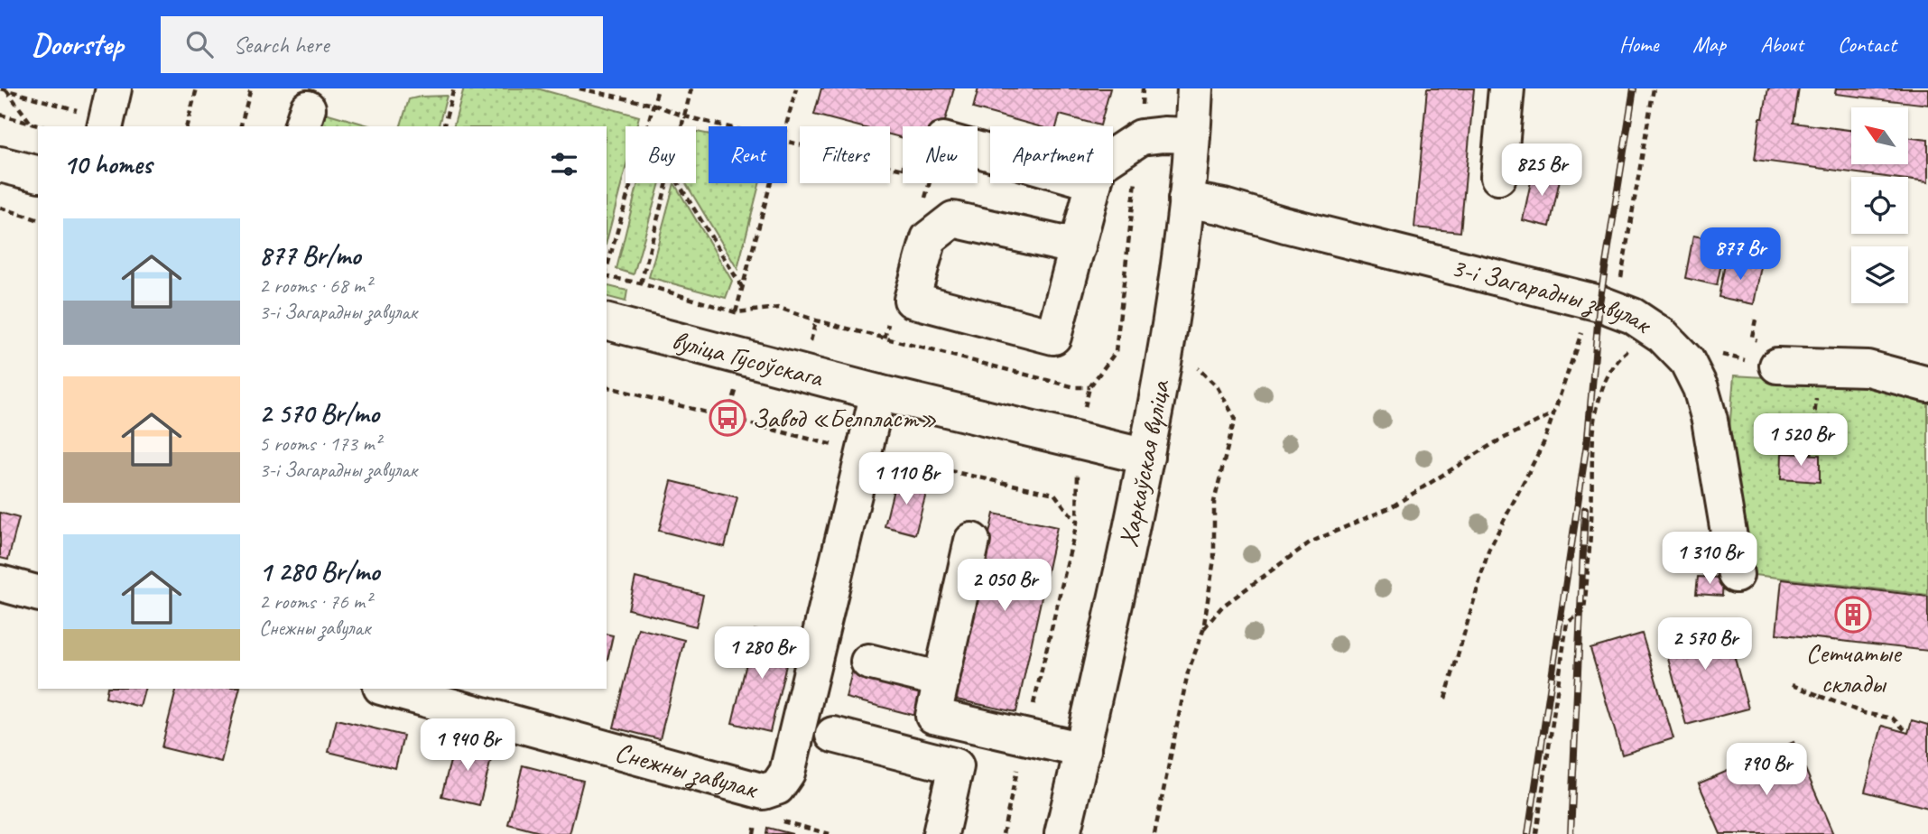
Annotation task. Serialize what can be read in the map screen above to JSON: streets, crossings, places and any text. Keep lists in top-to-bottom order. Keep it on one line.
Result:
{"streets":{"street":["3-і Загарадны завулак","вуліца Гусоўскага","Харкаўская вуліца","Снежны завулак"]},"crossings":[["3-і Загарадны завулак","Харкаўская вуліца"],["вуліца Гусоўскага","Харкаўская вуліца"],["вуліца Гусоўскага","Снежны завулак"]],"places":{"bus stop":["Завод «Белпласт»"],"building":["Сетчатые склады"]},"north":"top left","page":{"header":"Doorstep","search":"Search here","nav":["Home","Map","About","Contact"],"chip":["Buy","Rent","Filters","New","Apartment"],"heading":"10 homes","price":["825 Br","877 Br","1 520 Br","1 110 Br","1 310 Br","2 050 Br","2 570 Br","1 280 Br","1 940 Br","790 Br"],"list":[{"name":"877 Br/mo","note":"2 rooms · 68 m² · 3-і Загарадны завулак"},{"name":"2 570 Br/mo","note":"5 rooms · 173 m² · 3-і Загарадны завулак"},{"name":"1 280 Br/mo","note":"2 rooms · 76 m² · Снежны завулак"}]}}
